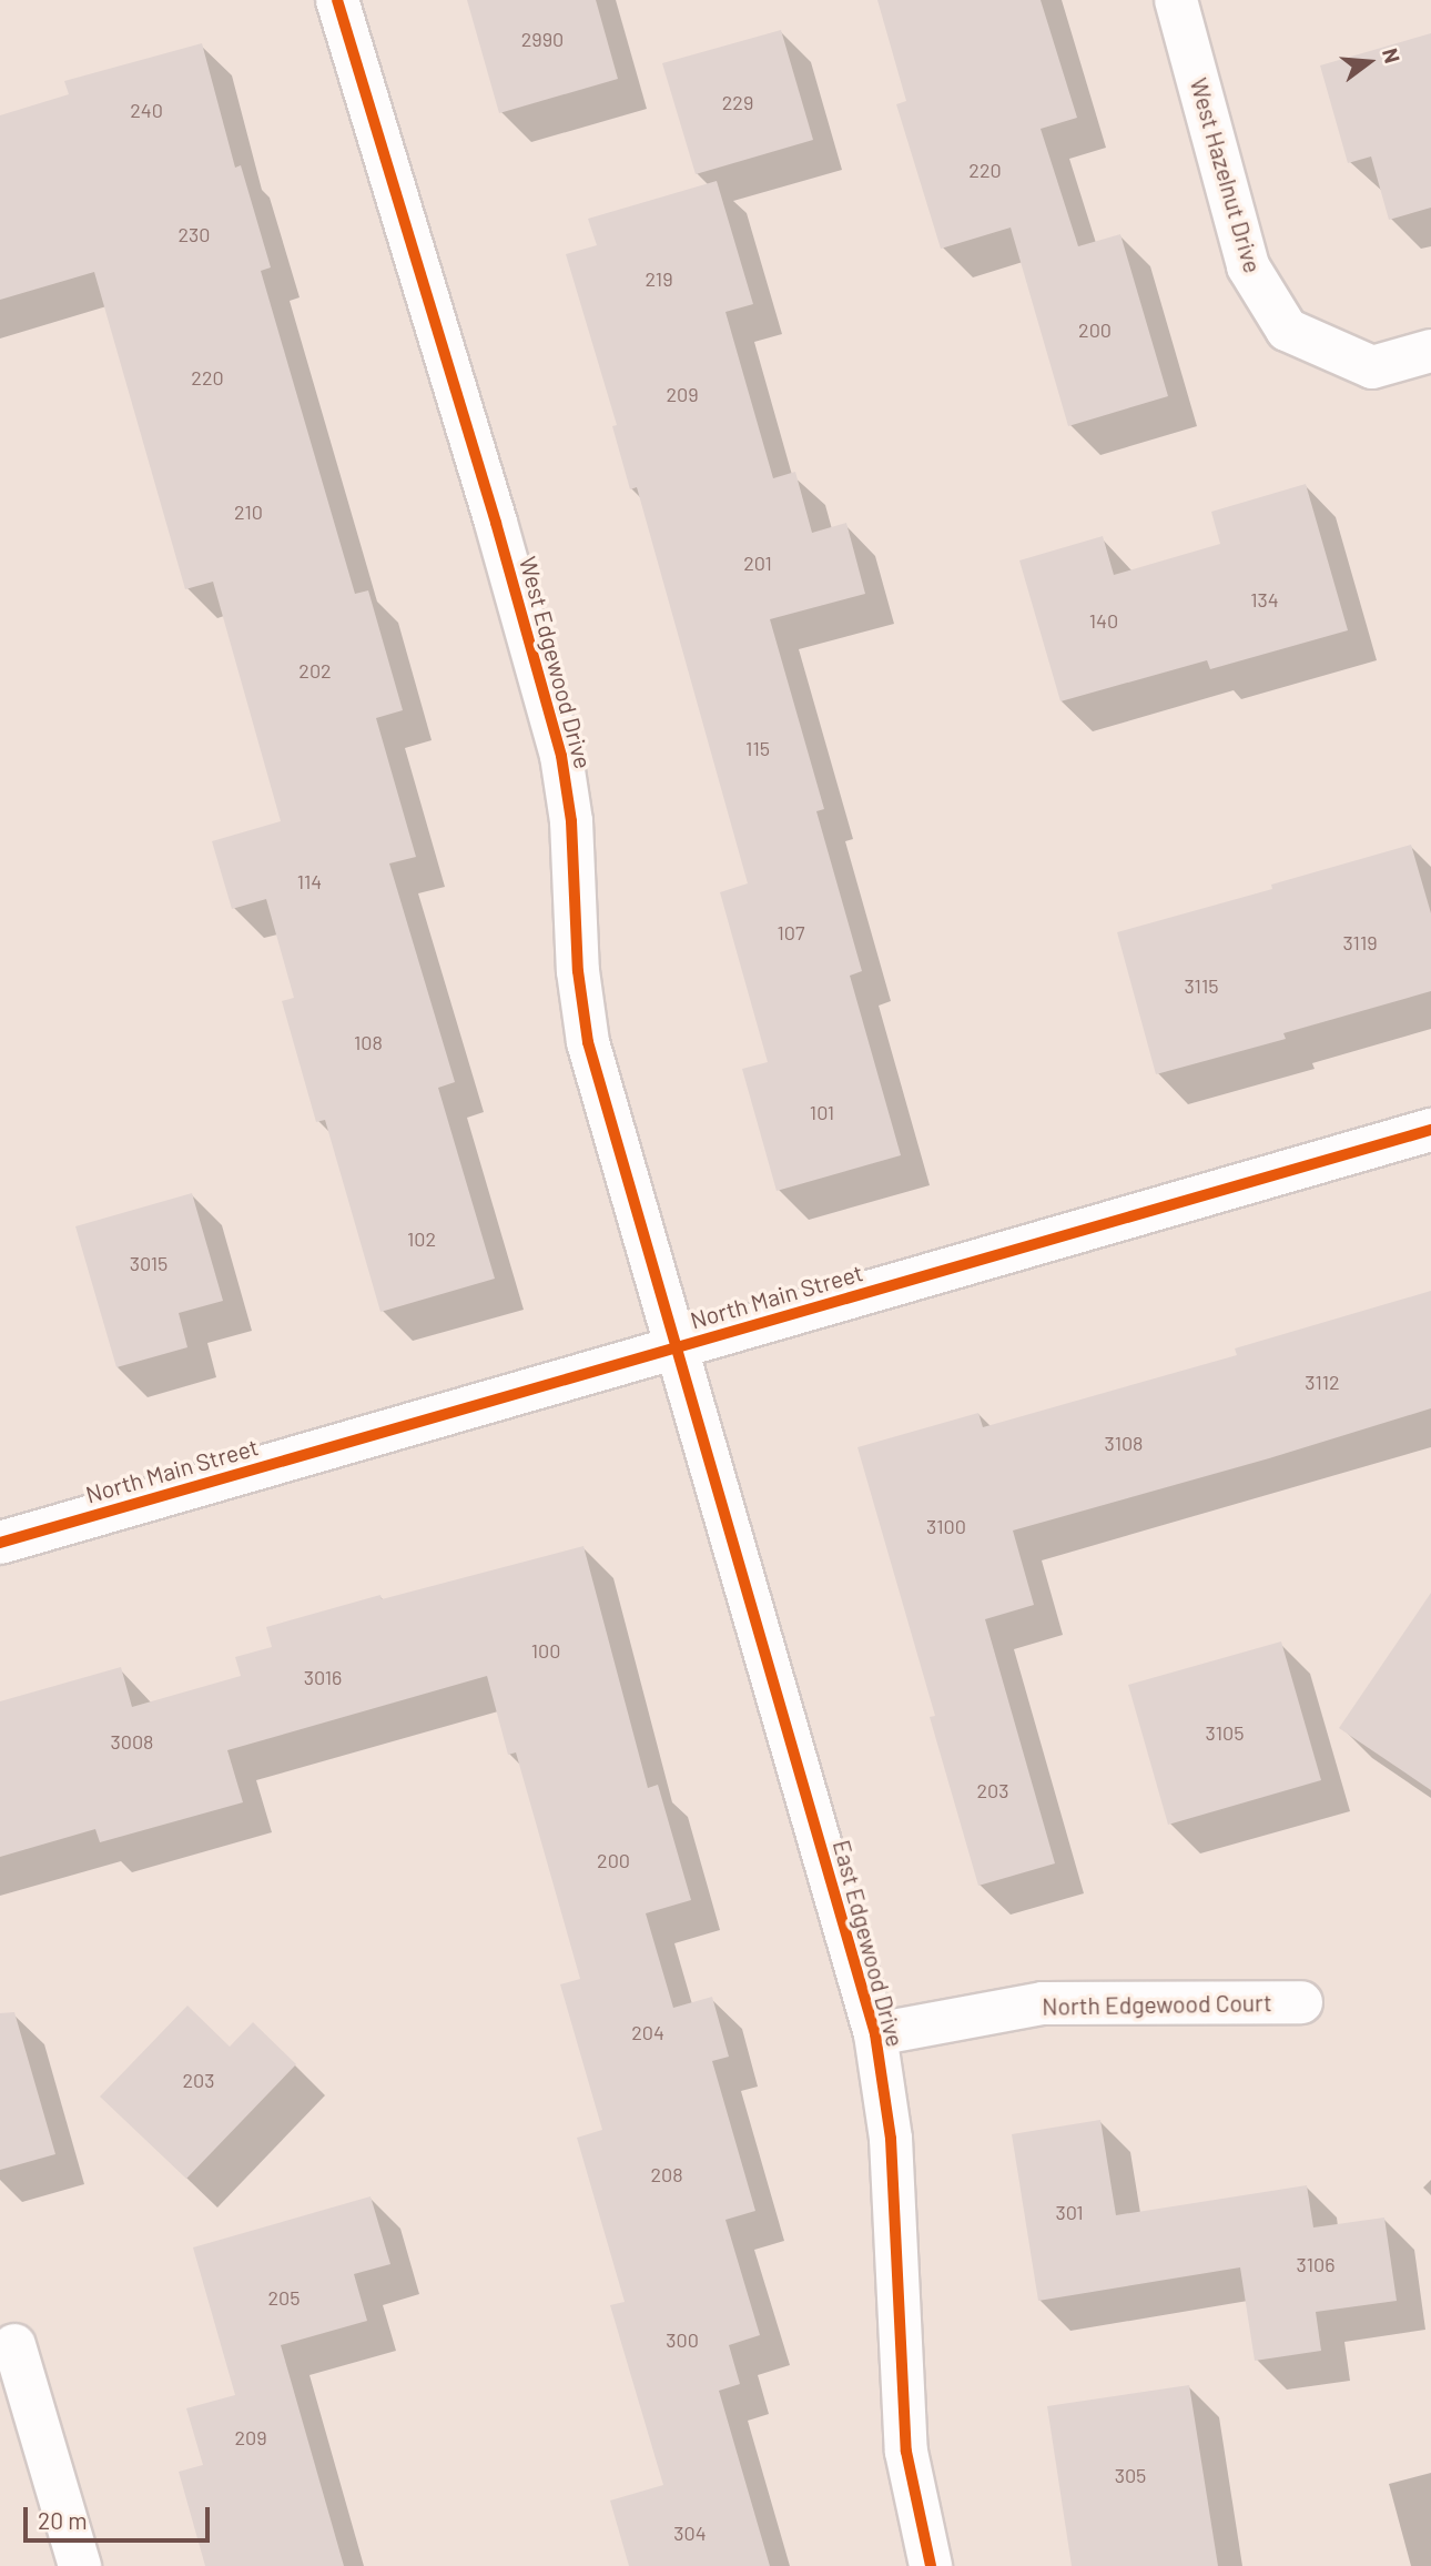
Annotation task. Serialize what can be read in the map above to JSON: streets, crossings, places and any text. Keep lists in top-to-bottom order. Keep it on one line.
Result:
{"streets":{"street":["West Hazelnut Drive","West Edgewood Drive","North Main Street","East Edgewood Drive","North Edgewood Court"]},"crossings":[["West Edgewood Drive","North Main Street"],["West Edgewood Drive","East Edgewood Drive"],["North Main Street","East Edgewood Drive"],["East Edgewood Drive","North Edgewood Court"]],"house_numbers":["2990","229","240","220","230","219","200","220","209","210","201","134","140","202","115","114","107","3119","3115","108","101","102","3015","3112","3108","3100","100","3016","3105","3008","203","200","204","203","208","301","3106","205","300","209","305","304"],"scale_bar":"20 m","north":"right"}
